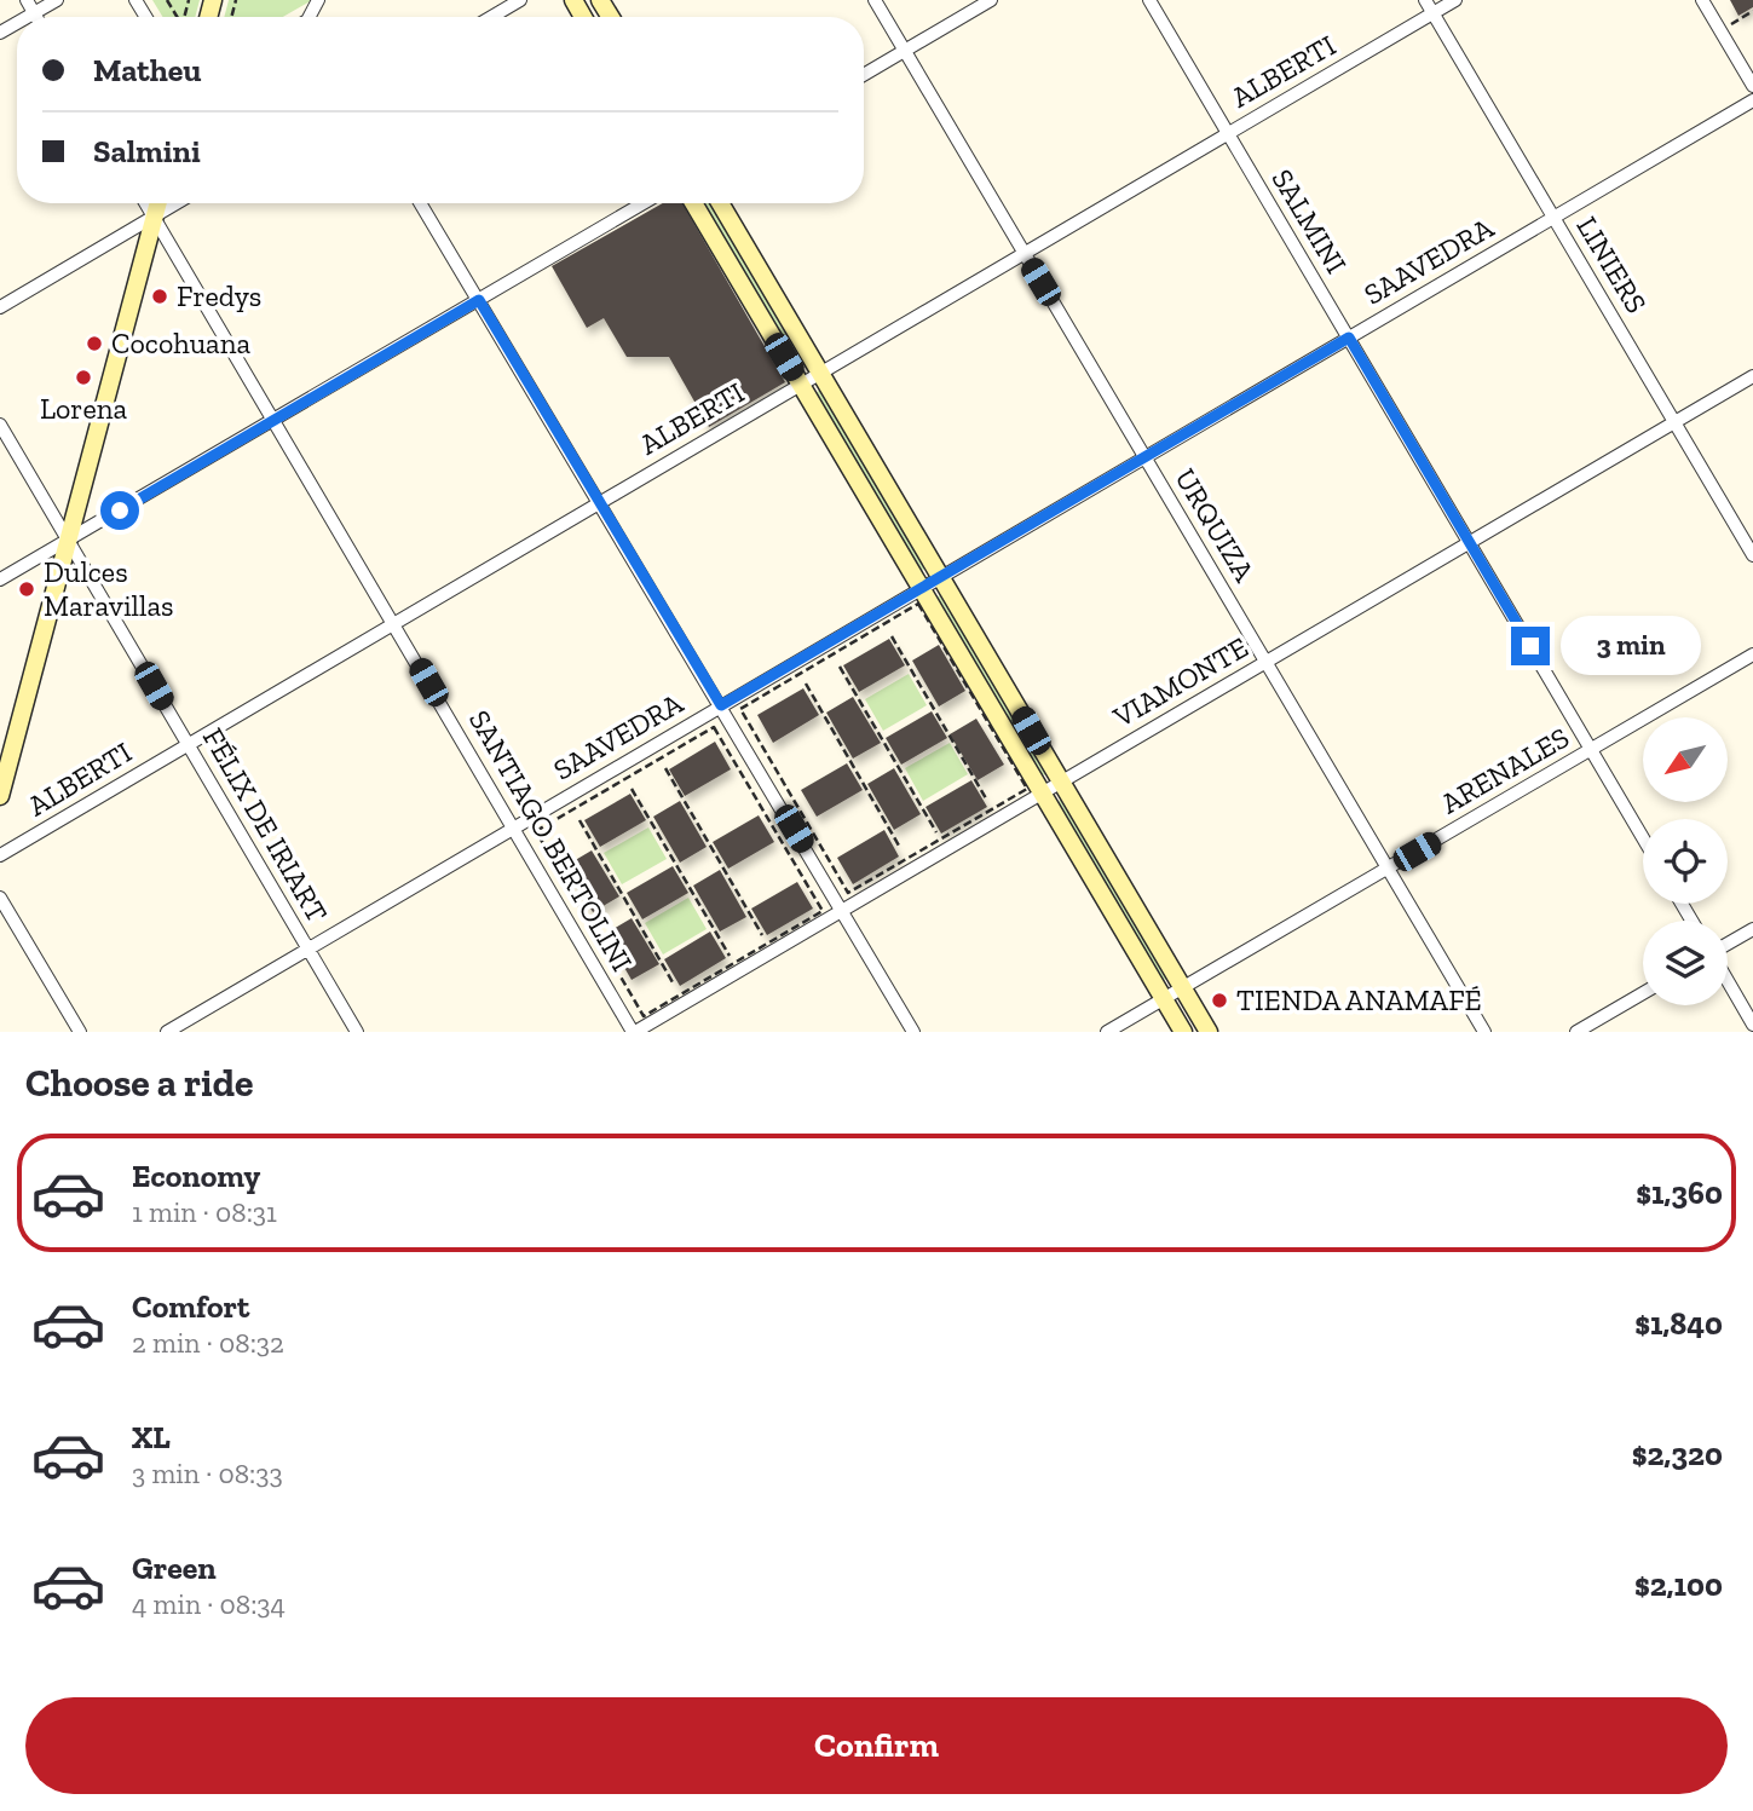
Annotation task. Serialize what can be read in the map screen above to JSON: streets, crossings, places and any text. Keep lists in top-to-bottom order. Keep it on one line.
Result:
{"streets":{"street":["ALBERTI","SALMINI","SAAVEDRA","LINIERS","URQUIZA","VIAMONTE","ARENALES","FÉLIX DE IRIART","SANTIAGO BERTOLINI"]},"crossings":[["ALBERTI","SALMINI"],["ALBERTI","LINIERS"],["ALBERTI","URQUIZA"],["ALBERTI","FÉLIX DE IRIART"],["ALBERTI","SANTIAGO BERTOLINI"],["SALMINI","SAAVEDRA"],["SALMINI","VIAMONTE"],["SALMINI","ARENALES"],["SAAVEDRA","LINIERS"],["SAAVEDRA","URQUIZA"],["SAAVEDRA","FÉLIX DE IRIART"],["SAAVEDRA","SANTIAGO BERTOLINI"],["LINIERS","VIAMONTE"],["URQUIZA","VIAMONTE"],["URQUIZA","ARENALES"],["VIAMONTE","SANTIAGO BERTOLINI"]],"places":["Fredys","Cocohuana","Lorena","Dulces Maravillas","TIENDA ANAMAFÉ"],"north":"bottom left","page":{"banner":["Matheu","Salmini"],"bubble":"3 min","heading":"Choose a ride","list":[{"name":"Economy","note":"1 min · 08:31","value":"$1,360"},{"name":"Comfort","note":"2 min · 08:32","value":"$1,840"},{"name":"XL","note":"3 min · 08:33","value":"$2,320"},{"name":"Green","note":"4 min · 08:34","value":"$2,100"}],"buttons":"Confirm"}}
